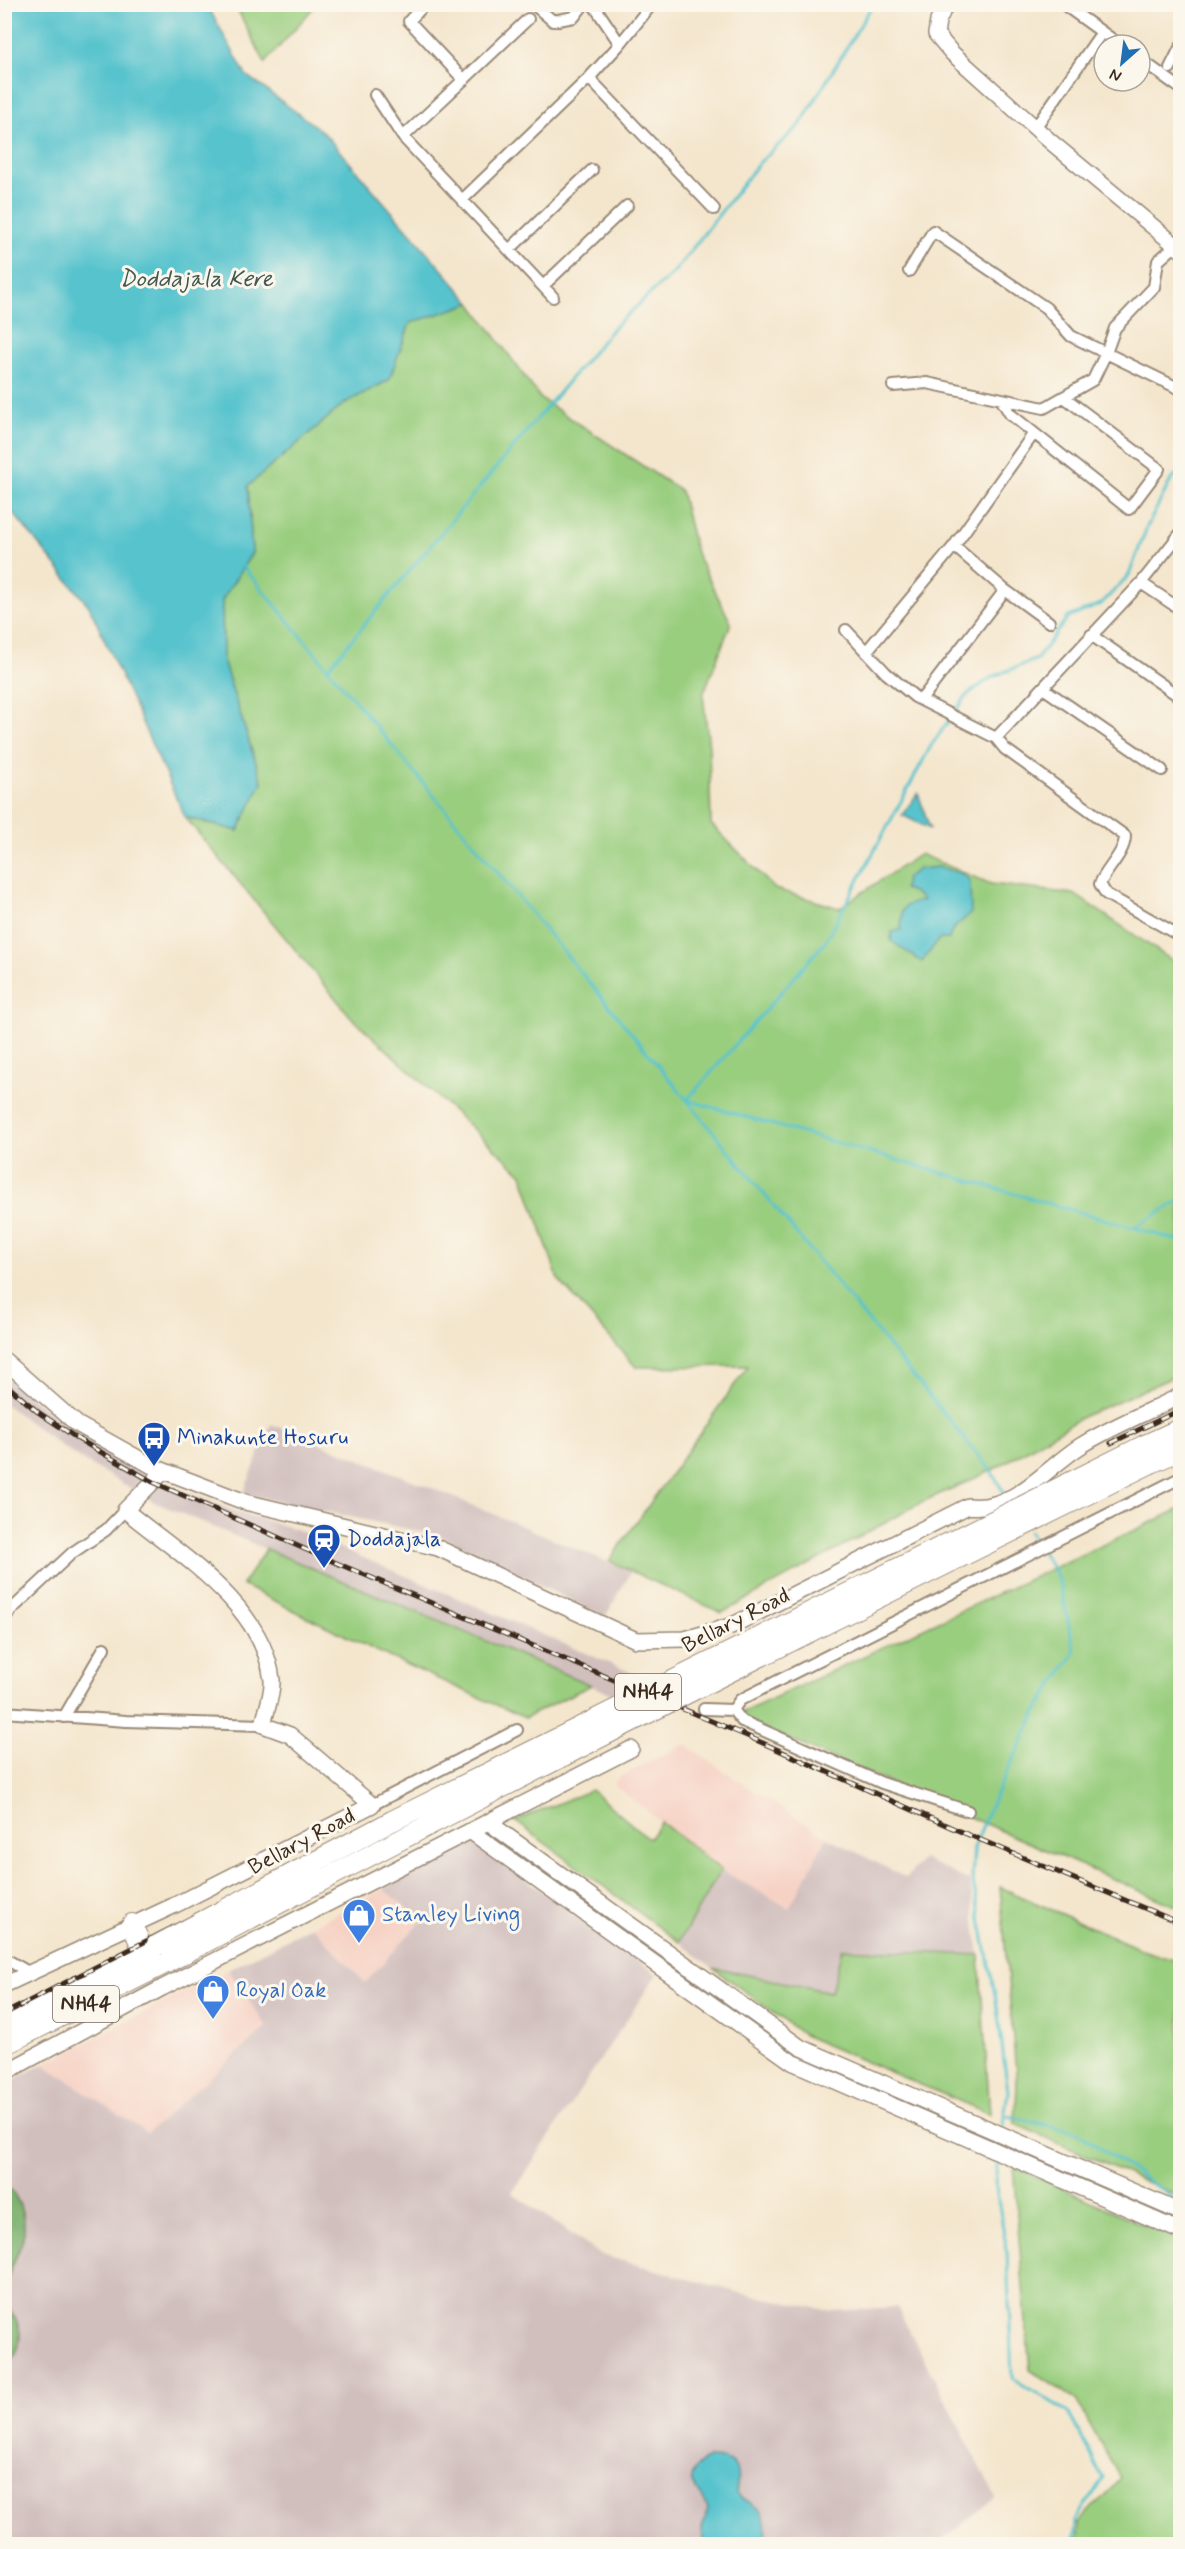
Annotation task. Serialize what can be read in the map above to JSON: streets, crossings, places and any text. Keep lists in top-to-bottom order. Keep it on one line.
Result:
{"streets":{"highway":["Bellary Road","NH44"]},"crossings":[["Bellary Road","NH44"]],"water":["Doddajala Kere"],"places":{"bus stop":["Minakunte Hosuru"],"station":["Doddajala"],"shop":["Stanley Living","Royal Oak"]},"north":"bottom left"}
